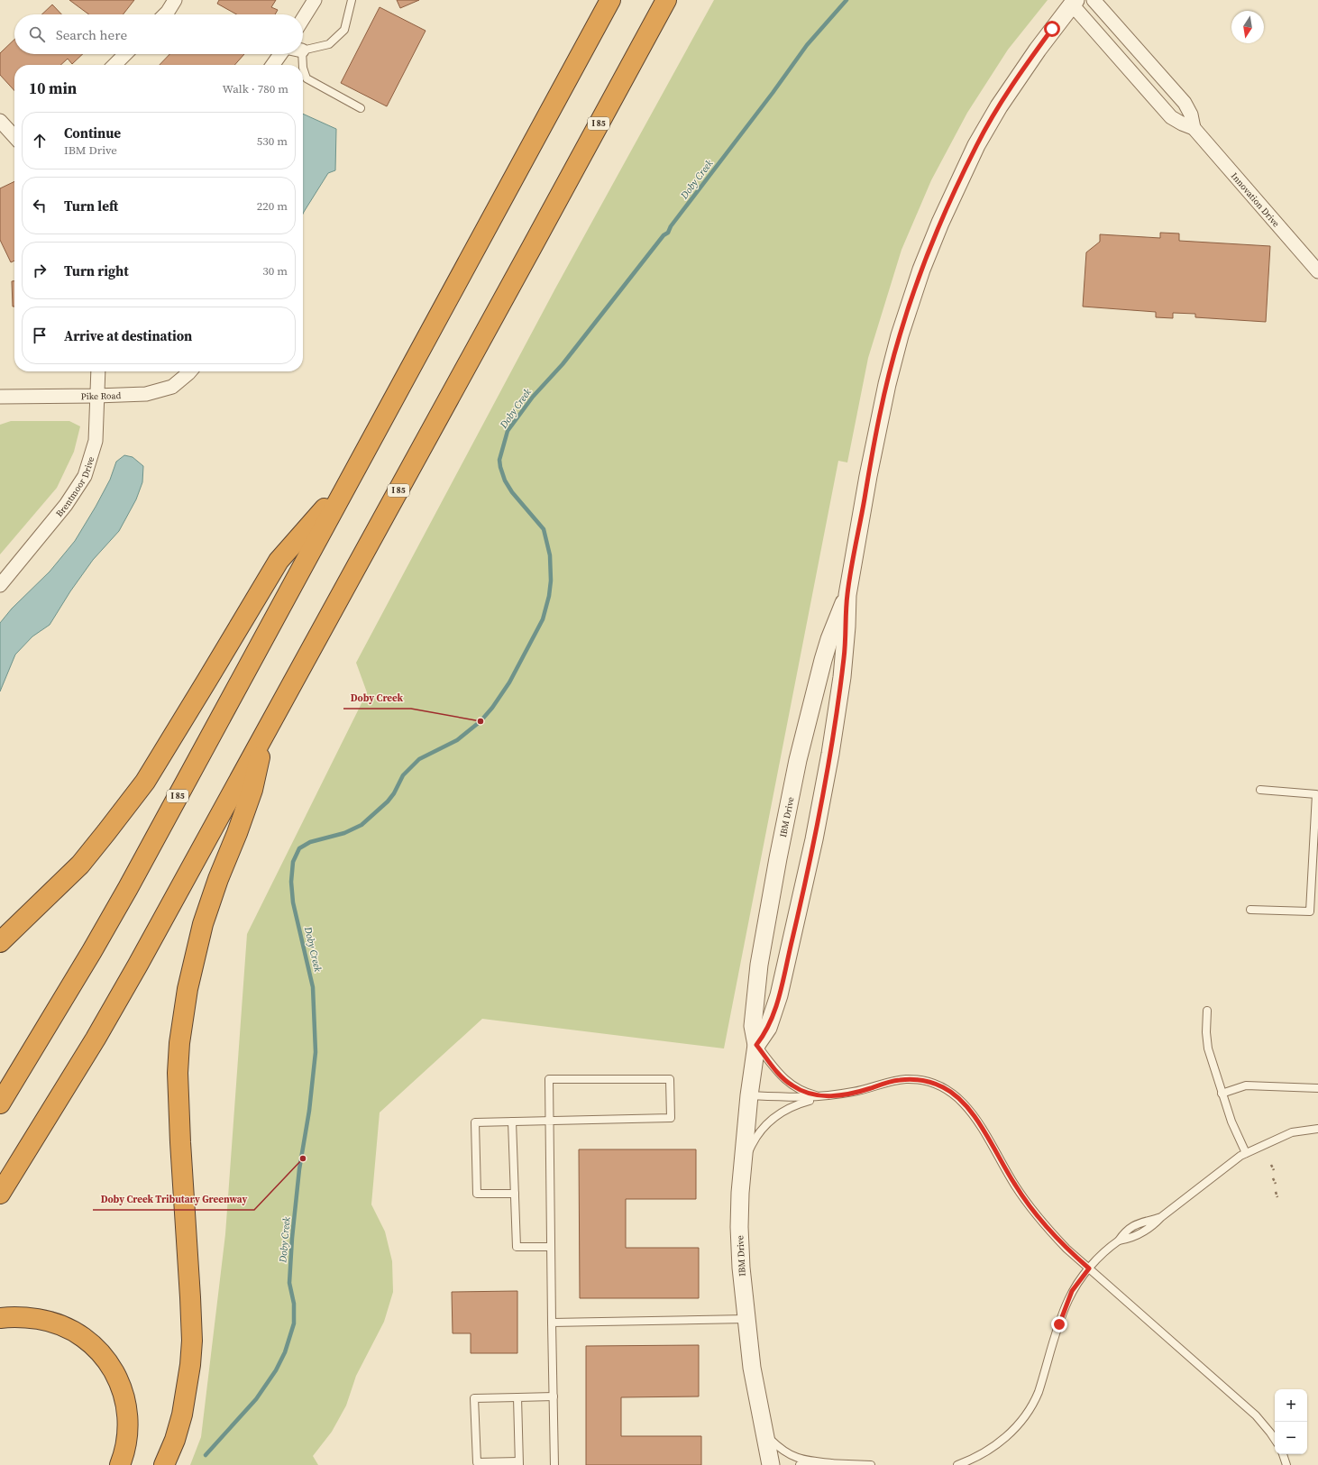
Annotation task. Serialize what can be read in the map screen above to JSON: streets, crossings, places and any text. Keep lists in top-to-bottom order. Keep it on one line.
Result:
{"streets":{"highway":["I 85"],"street":["Innovation Drive","Pike Road","Brentmoor Drive","IBM Drive"]},"crossings":[["Pike Road","Brentmoor Drive"]],"water":["Doby Creek"],"places":["Doby Creek","Doby Creek Tributary Greenway"],"north":"bottom","page":{"search":"Search here","heading":["10 min","Walk · 780 m"],"list":[["Continue","IBM Drive","530 m"],["Turn left","220 m"],["Turn right","30 m"],"Arrive at destination"],"map_buttons":["+","−"]}}
